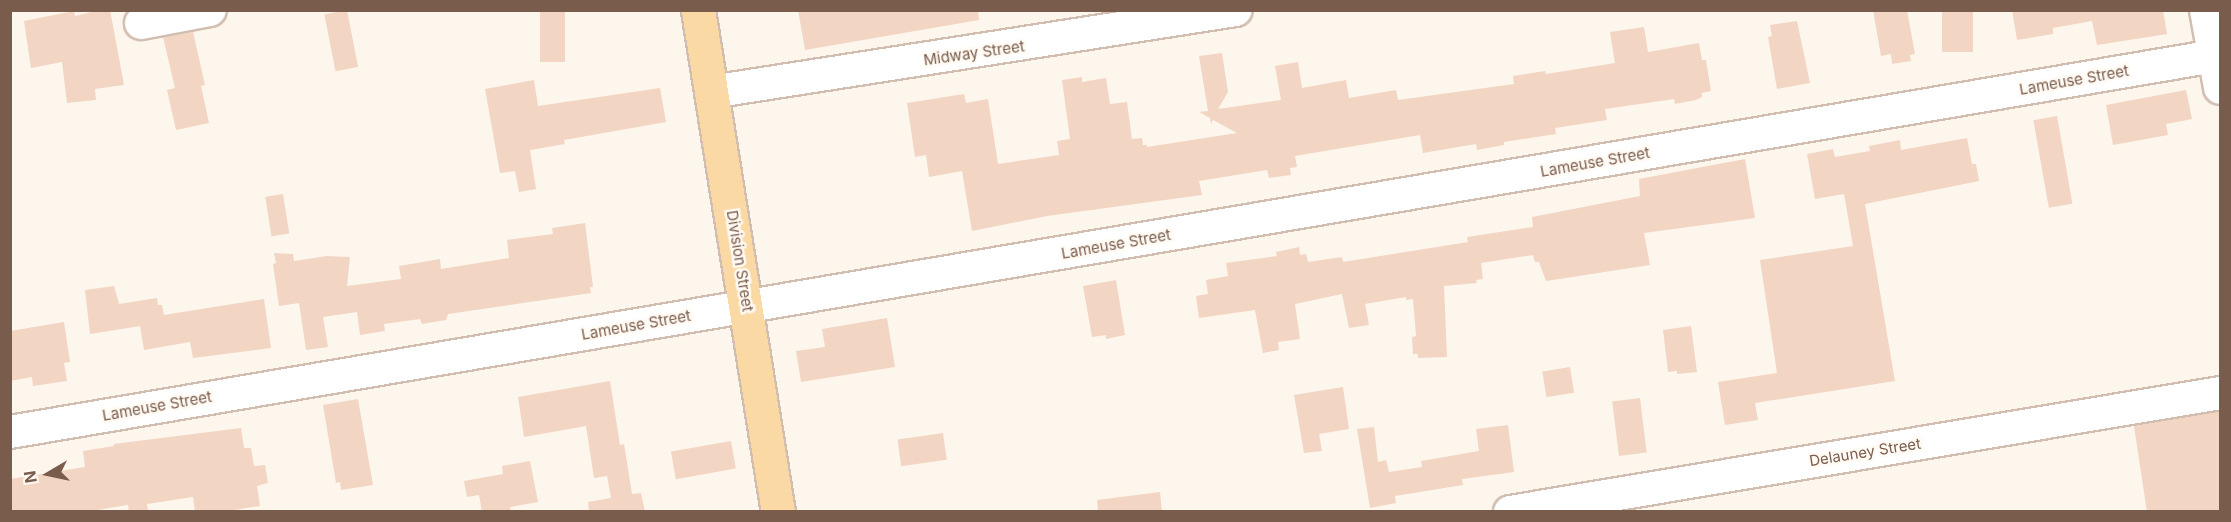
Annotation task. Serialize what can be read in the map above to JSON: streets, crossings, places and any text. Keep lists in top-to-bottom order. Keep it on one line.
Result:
{"streets":{"main road":["Division Street"],"street":["Midway Street","Lameuse Street","Delauney Street"]},"crossings":[["Midway Street","Division Street"],["Lameuse Street","Division Street"]],"north":"left"}
